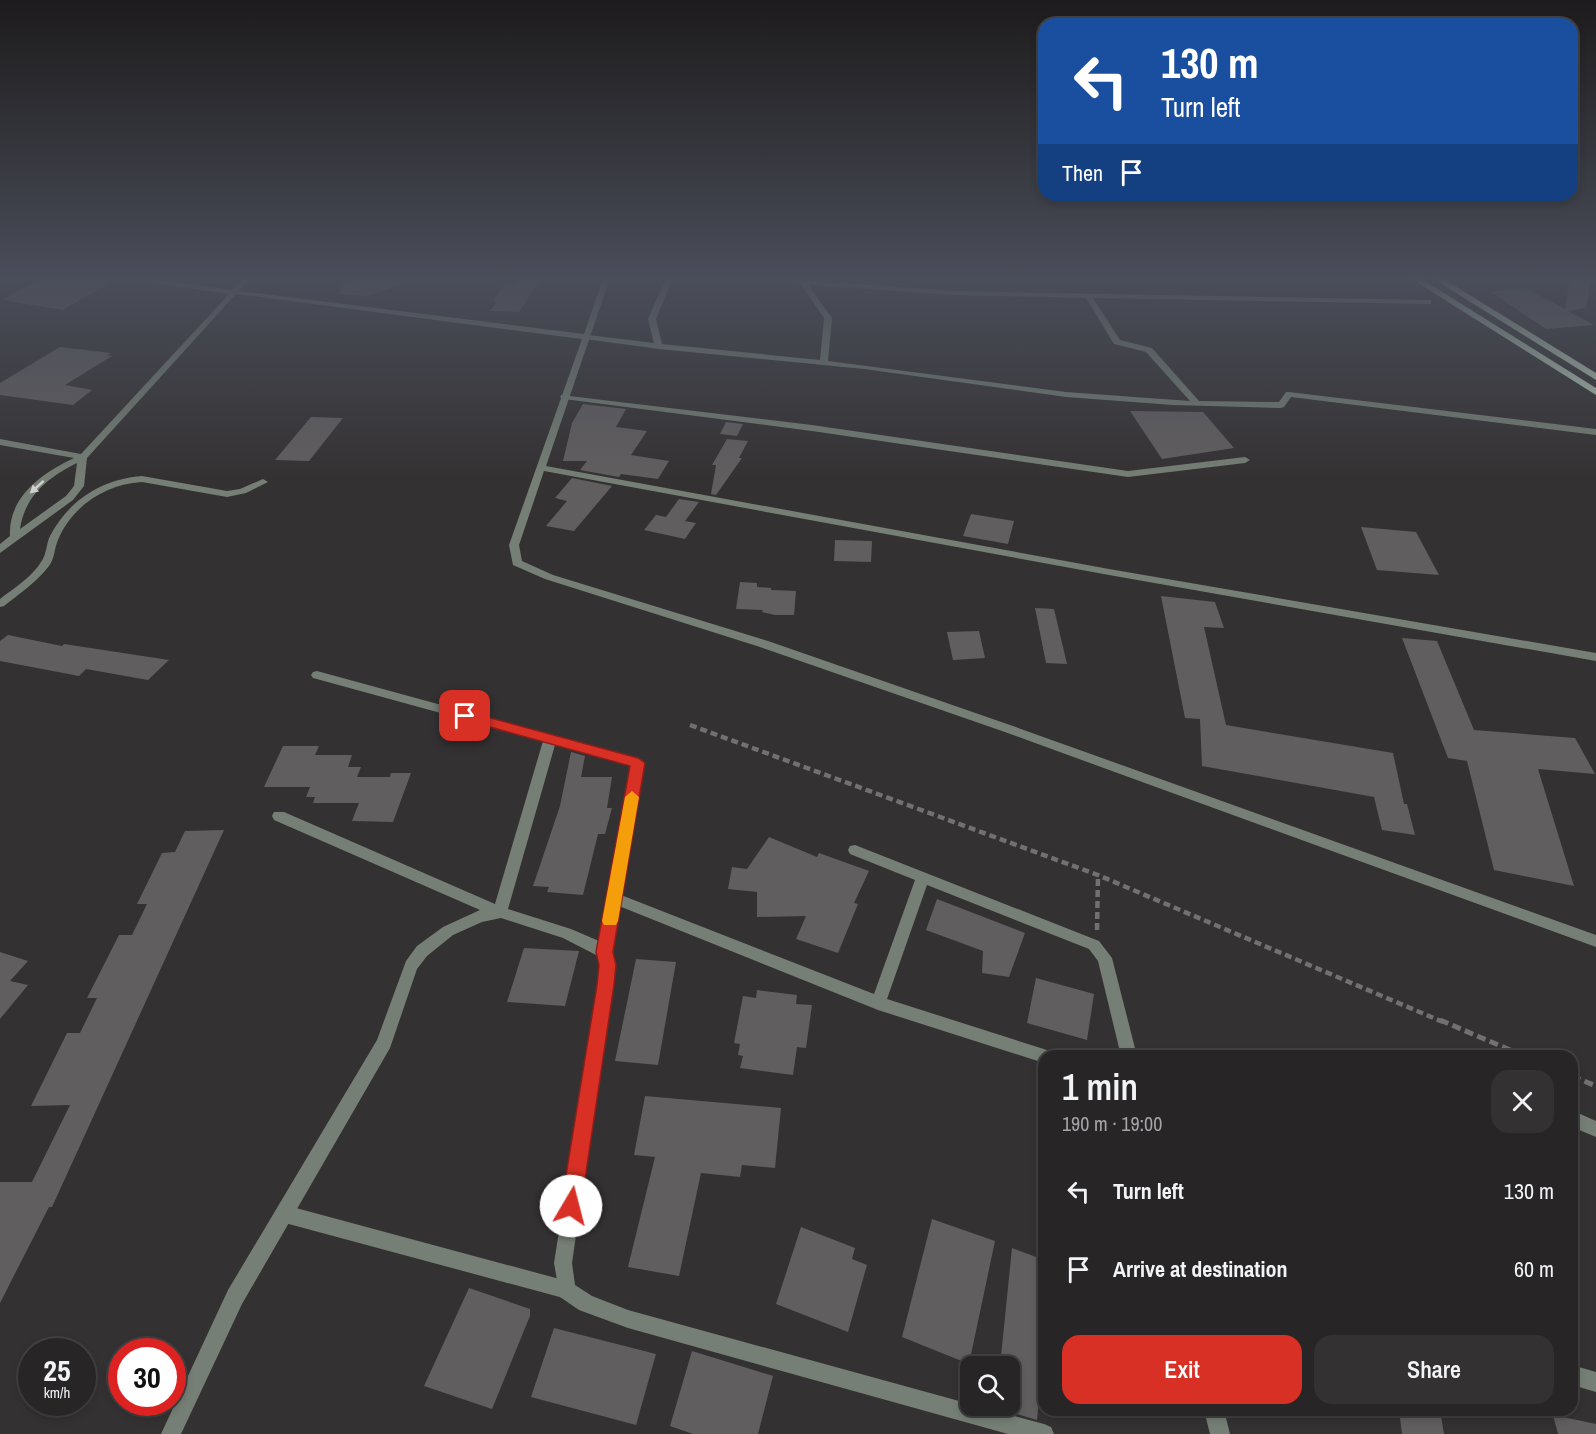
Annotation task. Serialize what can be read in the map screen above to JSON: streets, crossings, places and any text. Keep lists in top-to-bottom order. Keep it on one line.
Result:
{"page":{"turn":["130 m","Turn left"],"then":"Then","heading":["1 min","190 m · 19:00"],"list":[{"name":"Turn left","value":"130 m"},{"name":"Arrive at destination","value":"60 m"}],"buttons":["Exit","Share"],"speed":"25 km/h","limit":"30"}}
